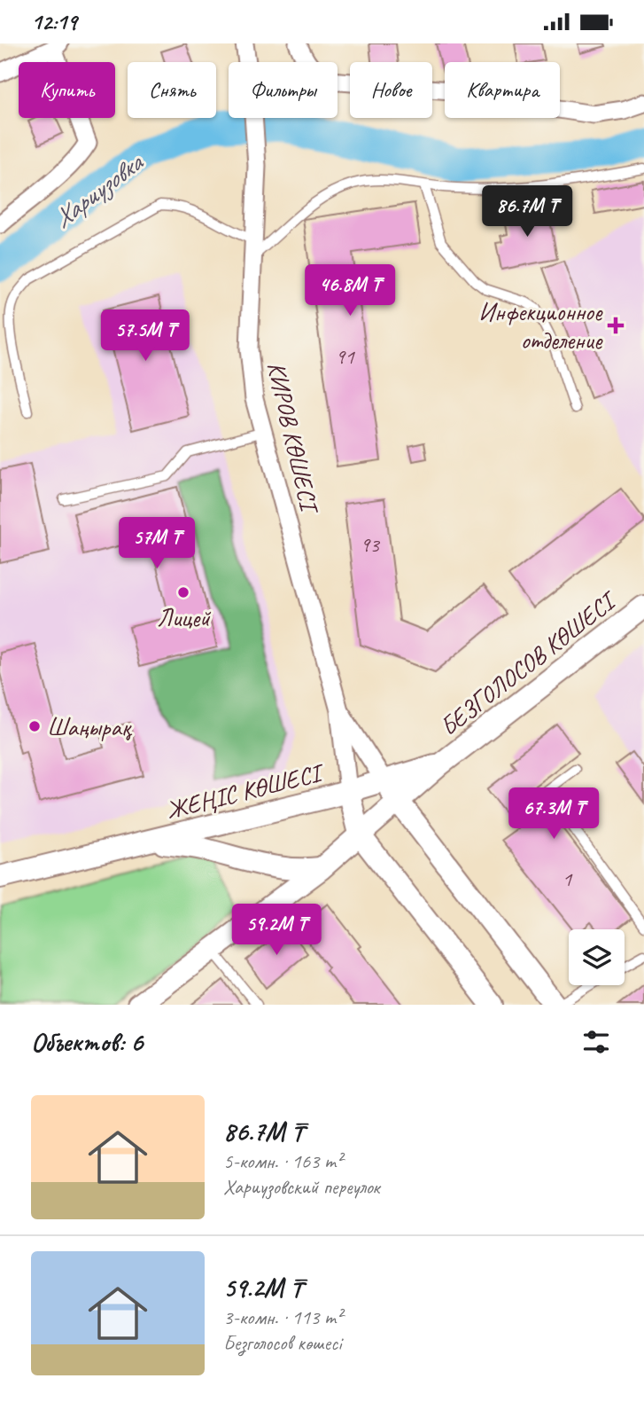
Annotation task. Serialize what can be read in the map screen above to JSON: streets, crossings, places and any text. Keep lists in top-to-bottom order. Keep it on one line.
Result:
{"streets":{"street":["КИРОВ КӨШЕСІ","БЕЗГОЛОСОВ КӨШЕСІ","ЖЕҢІС КӨШЕСІ"]},"crossings":[["БЕЗГОЛОСОВ КӨШЕСІ","ЖЕҢІС КӨШЕСІ"]],"water":["Хариузовка"],"places":{"health":["Инфекционное отделение"],"other":["Лицей","Шаңырақ"]},"house_numbers":["91","93","1"],"page":{"status":"12:19","chip":["Купить","Снять","Фильтры","Новое","Квартира"],"price":["86.7M ₸","46.8M ₸","57.5M ₸","57M ₸","67.3M ₸","59.2M ₸"],"heading":"Объектов: 6","list":[{"name":"86.7M ₸","note":"5-комн. · 163 m² · Хариузовский переулок"},{"name":"59.2M ₸","note":"3-комн. · 113 m² · Безголосов көшесі"}]}}
